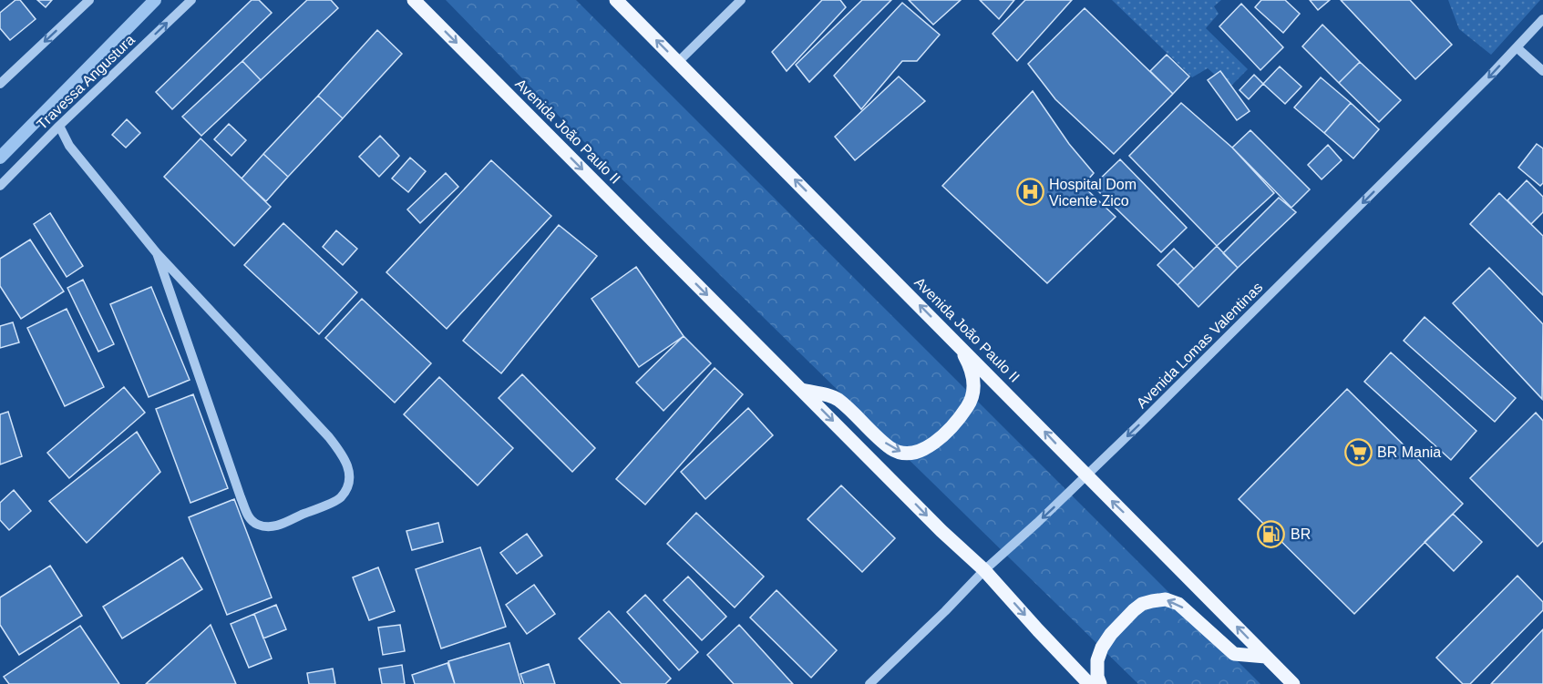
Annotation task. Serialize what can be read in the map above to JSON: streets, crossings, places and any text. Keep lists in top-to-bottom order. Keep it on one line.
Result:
{"streets":{"main road":["Avenida João Paulo II"],"street":["Travessa Angustura","Avenida Lomas Valentinas"]},"crossings":[["Avenida João Paulo II","Avenida Lomas Valentinas"]],"one_way":["Avenida Lomas Valentinas"],"places":{"hospital":["Hospital Dom Vicente Zico"],"supermarket":["BR Mania"],"fuel station":["BR"]}}
